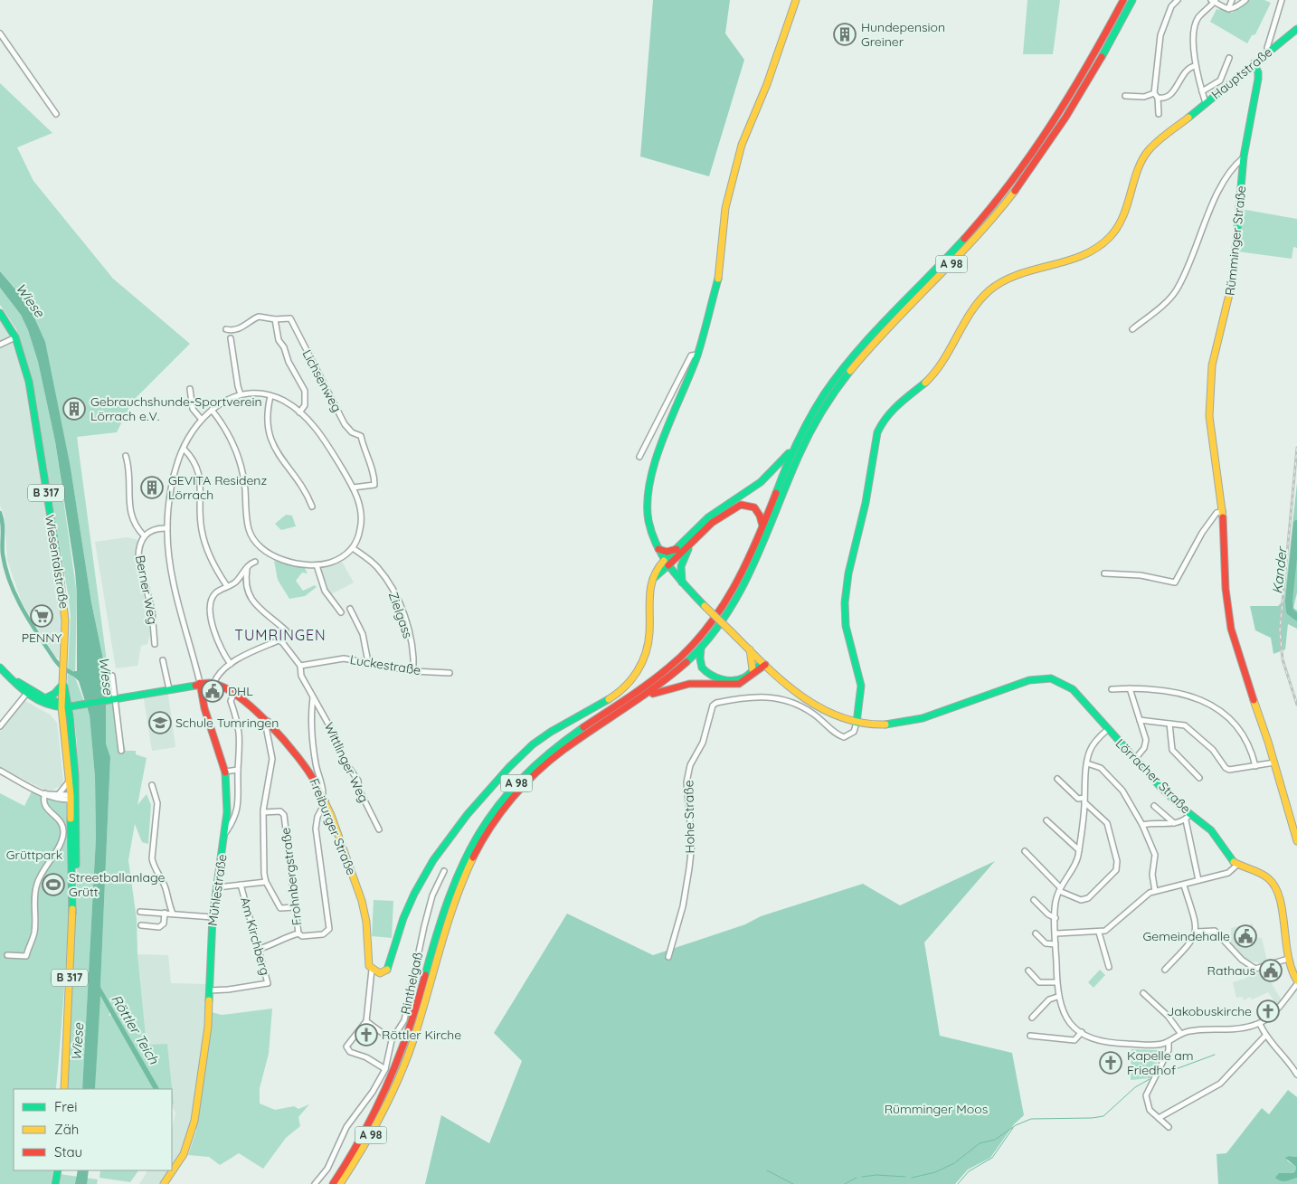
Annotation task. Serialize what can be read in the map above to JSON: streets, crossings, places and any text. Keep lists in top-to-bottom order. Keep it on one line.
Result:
{"streets":{"main road":["Hauptstraße","Rümminger Straße","A 98","B 317","Wiesentalstraße","Lörracher Straße","Freiburger Straße","Mühlestraße"],"street":["Lichsenweg","Berner Weg","Zielgass","Luckestraße","Wittlinger Weg","Hohe Straße","Frohnbergstraße","Am Kirchberg","Rinthelgaß"]},"crossings":[["Hauptstraße","Rümminger Straße"],["Hauptstraße","Lörracher Straße"],["Hauptstraße","Hohe Straße"],["B 317","Wiesentalstraße"],["B 317","Freiburger Straße"],["Zielgass","Luckestraße"],["Luckestraße","Wittlinger Weg"],["Lörracher Straße","Hohe Straße"],["Freiburger Straße","Mühlestraße"],["Mühlestraße","Am Kirchberg"]],"districts":["TUMRINGEN"],"water":["Wiese","Kander","Röttler Teich"],"parks":["Grüttpark","Rümminger Moos"],"places":{"building":["Hundepension Greiner","Gebrauchshunde-Sportverein Lörrach e.V.","GEVITA Residenz Lörrach"],"supermarket":["PENNY"],"public building":["DHL","Gemeindehalle","Rathaus"],"school or university":["Schule Tumringen"],"sports":["Streetballanlage Grütt"],"church":["Jakobuskirche","Röttler Kirche","Kapelle am Friedhof"]},"legend":["Frei","Zäh","Stau"]}
